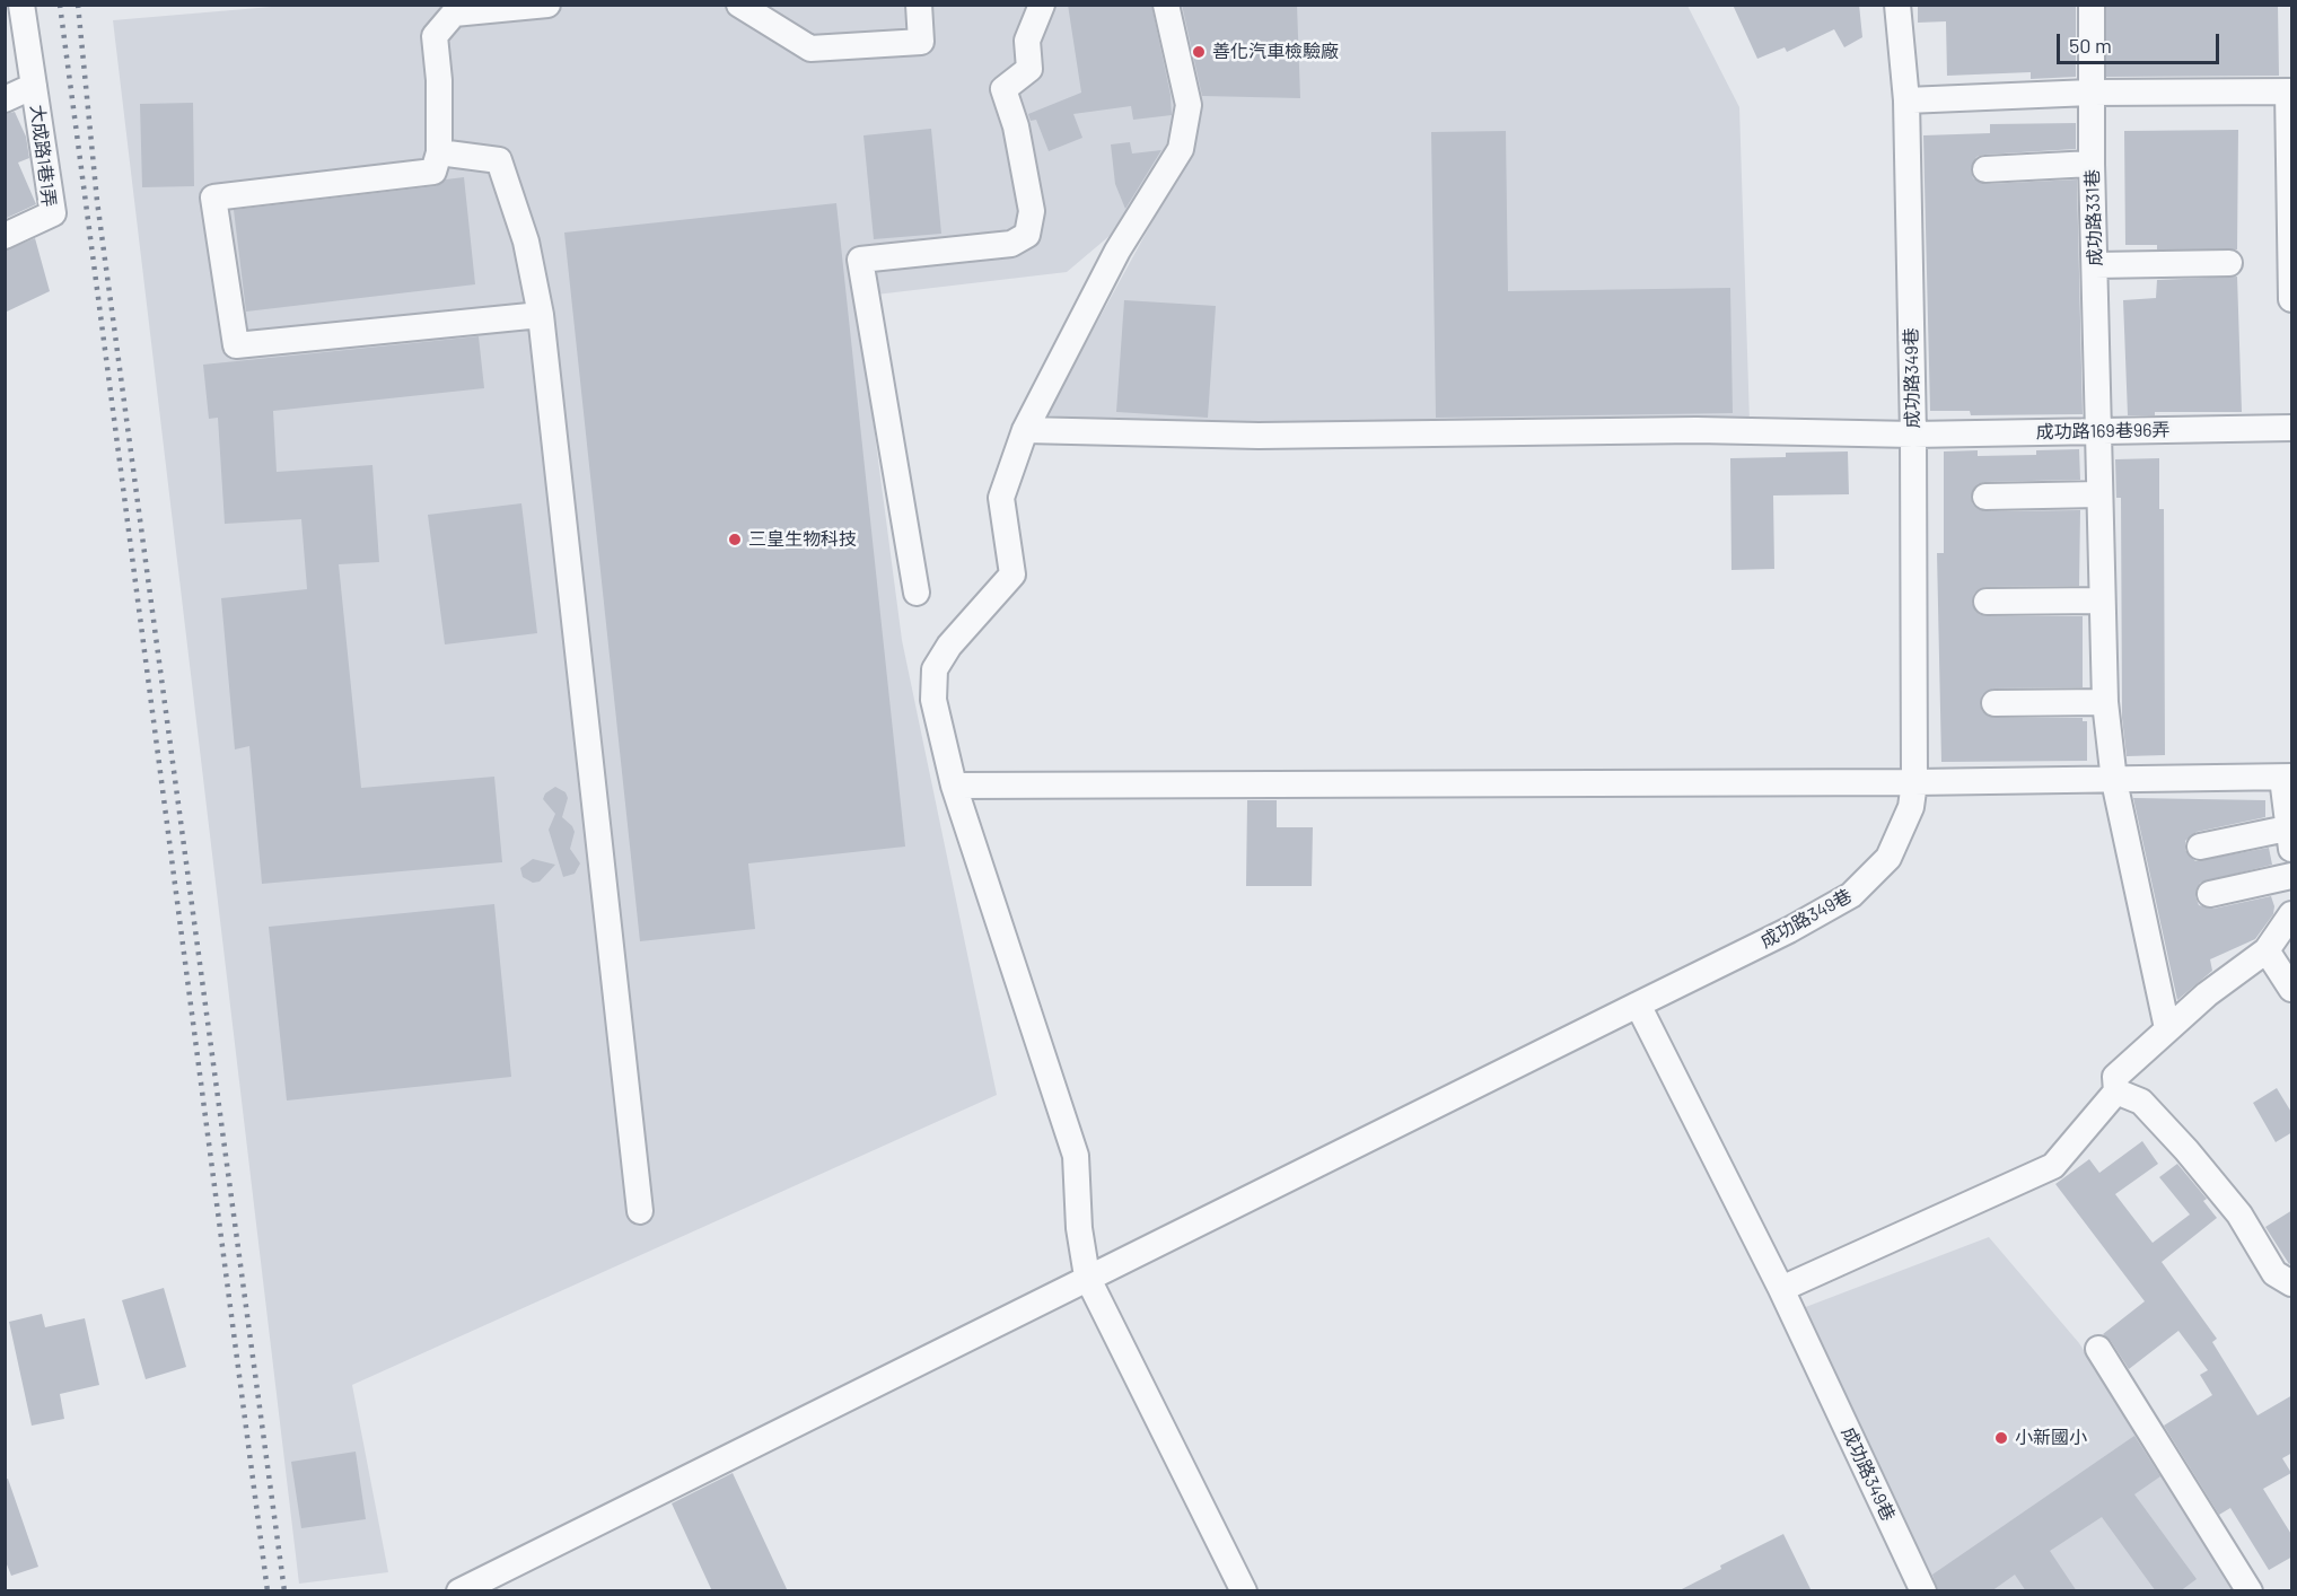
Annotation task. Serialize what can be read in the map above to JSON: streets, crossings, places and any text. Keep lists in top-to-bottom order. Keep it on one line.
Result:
{"streets":{"street":["大成路1巷1弄","成功路331巷","成功路349巷","成功路169巷96弄"]},"crossings":[["成功路331巷","成功路169巷96弄"],["成功路349巷","成功路169巷96弄"]],"places":["善化汽車檢驗廠","三皇生物科技","小新國小"],"scale_bar":"50 m"}
